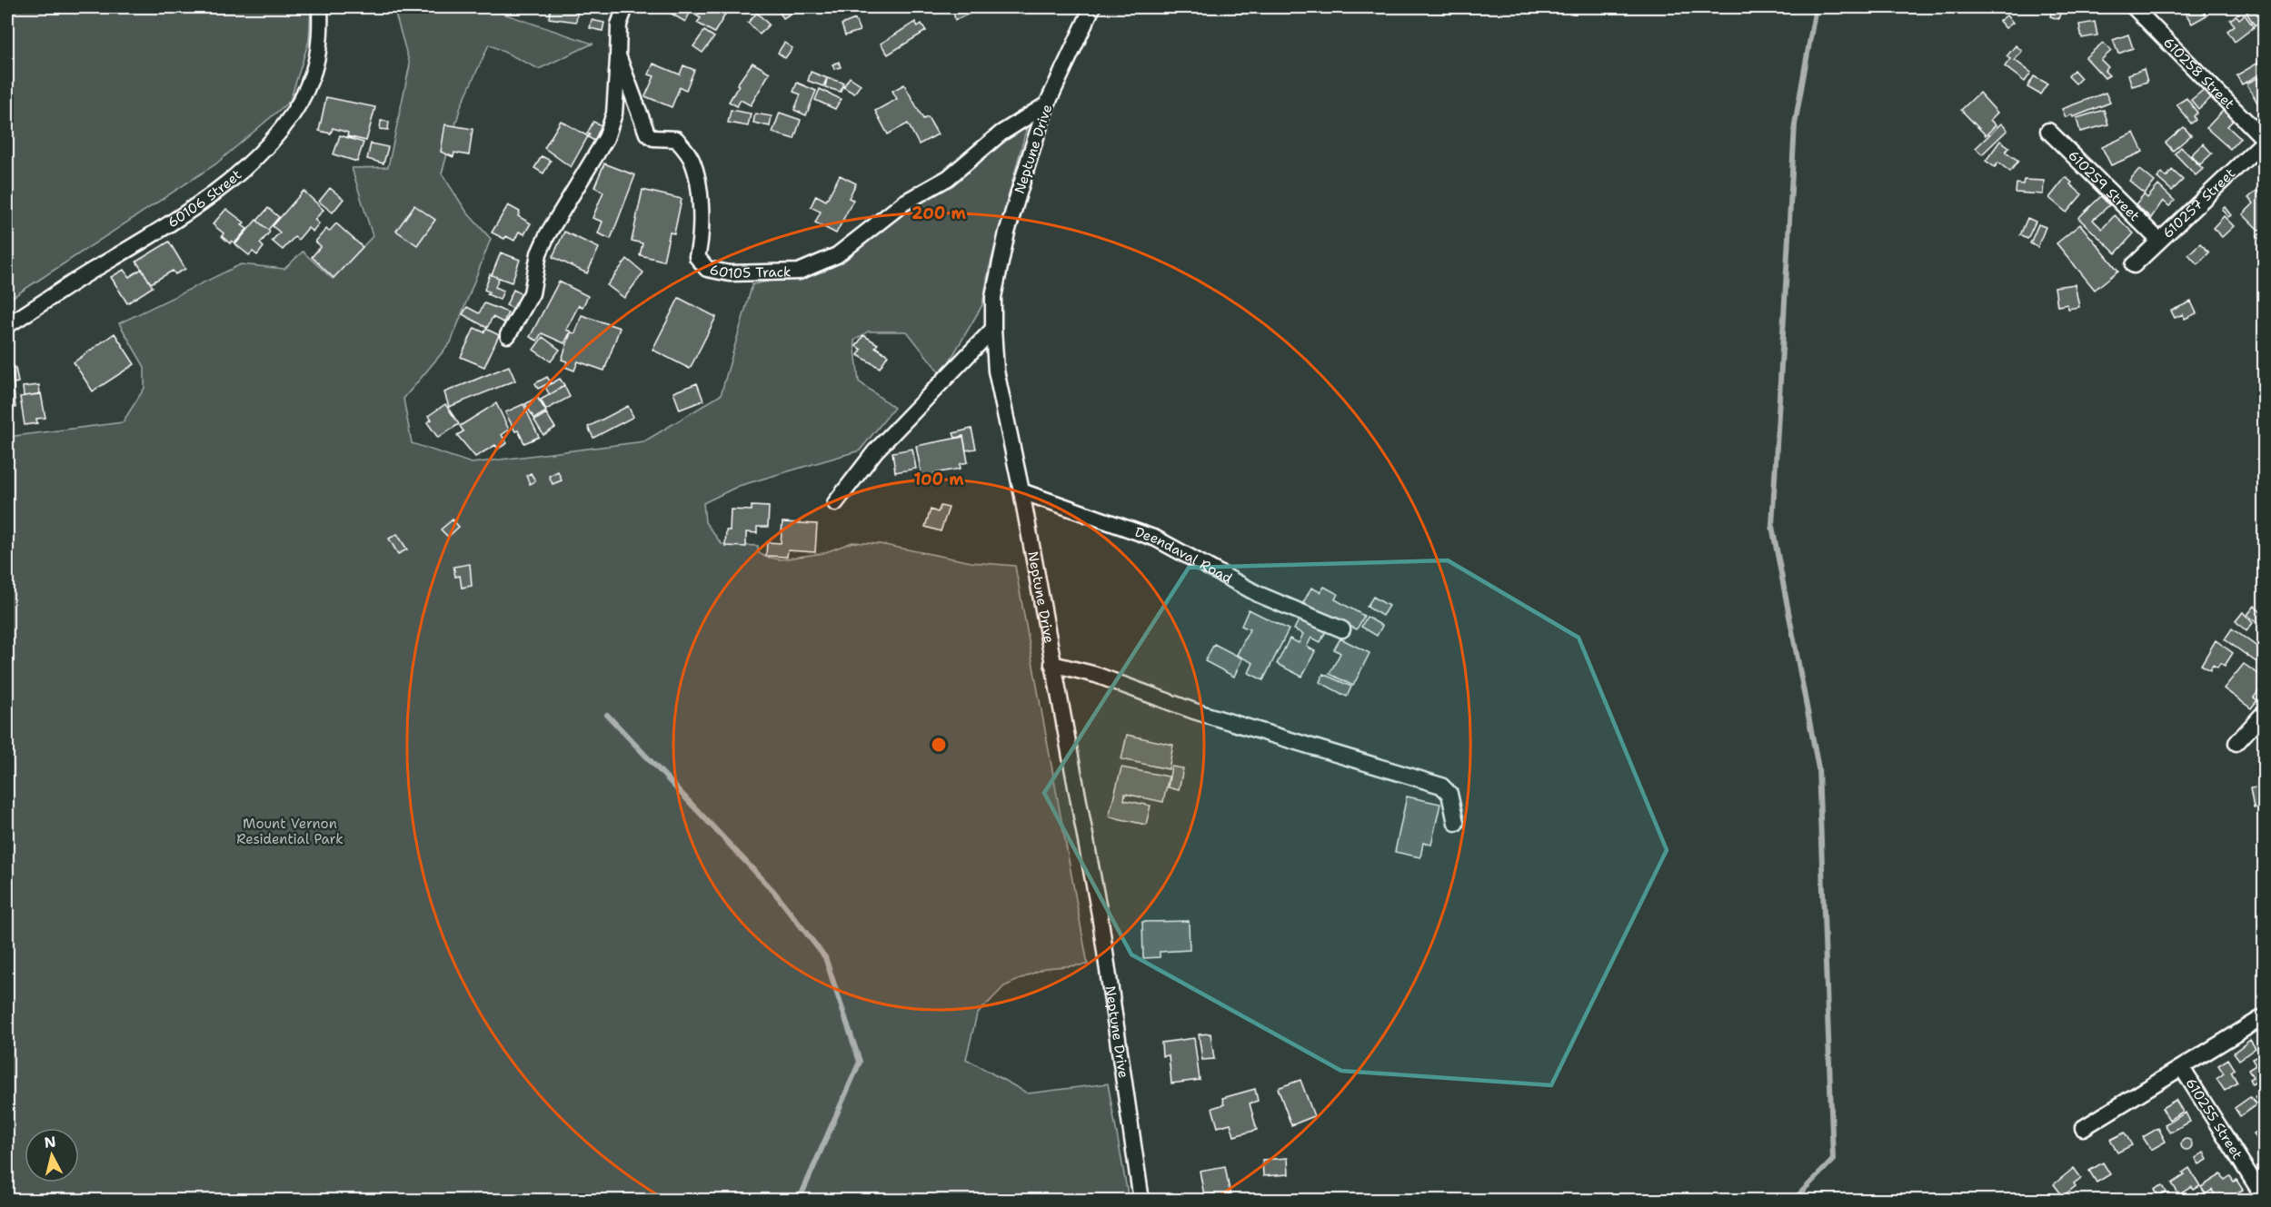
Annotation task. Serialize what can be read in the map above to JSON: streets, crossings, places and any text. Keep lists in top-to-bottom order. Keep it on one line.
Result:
{"streets":{"street":["610258 Street","Neptune Drive","610259 Street","60106 Street","610257 Street","60105 Track","Deendaval Road","610255 Street"]},"crossings":[["610258 Street","610257 Street"],["Neptune Drive","60105 Track"],["Neptune Drive","Deendaval Road"],["610259 Street","610257 Street"]],"parks":["Mount Vernon Residential Park"],"north":"top","rings":["200 m","100 m"]}
